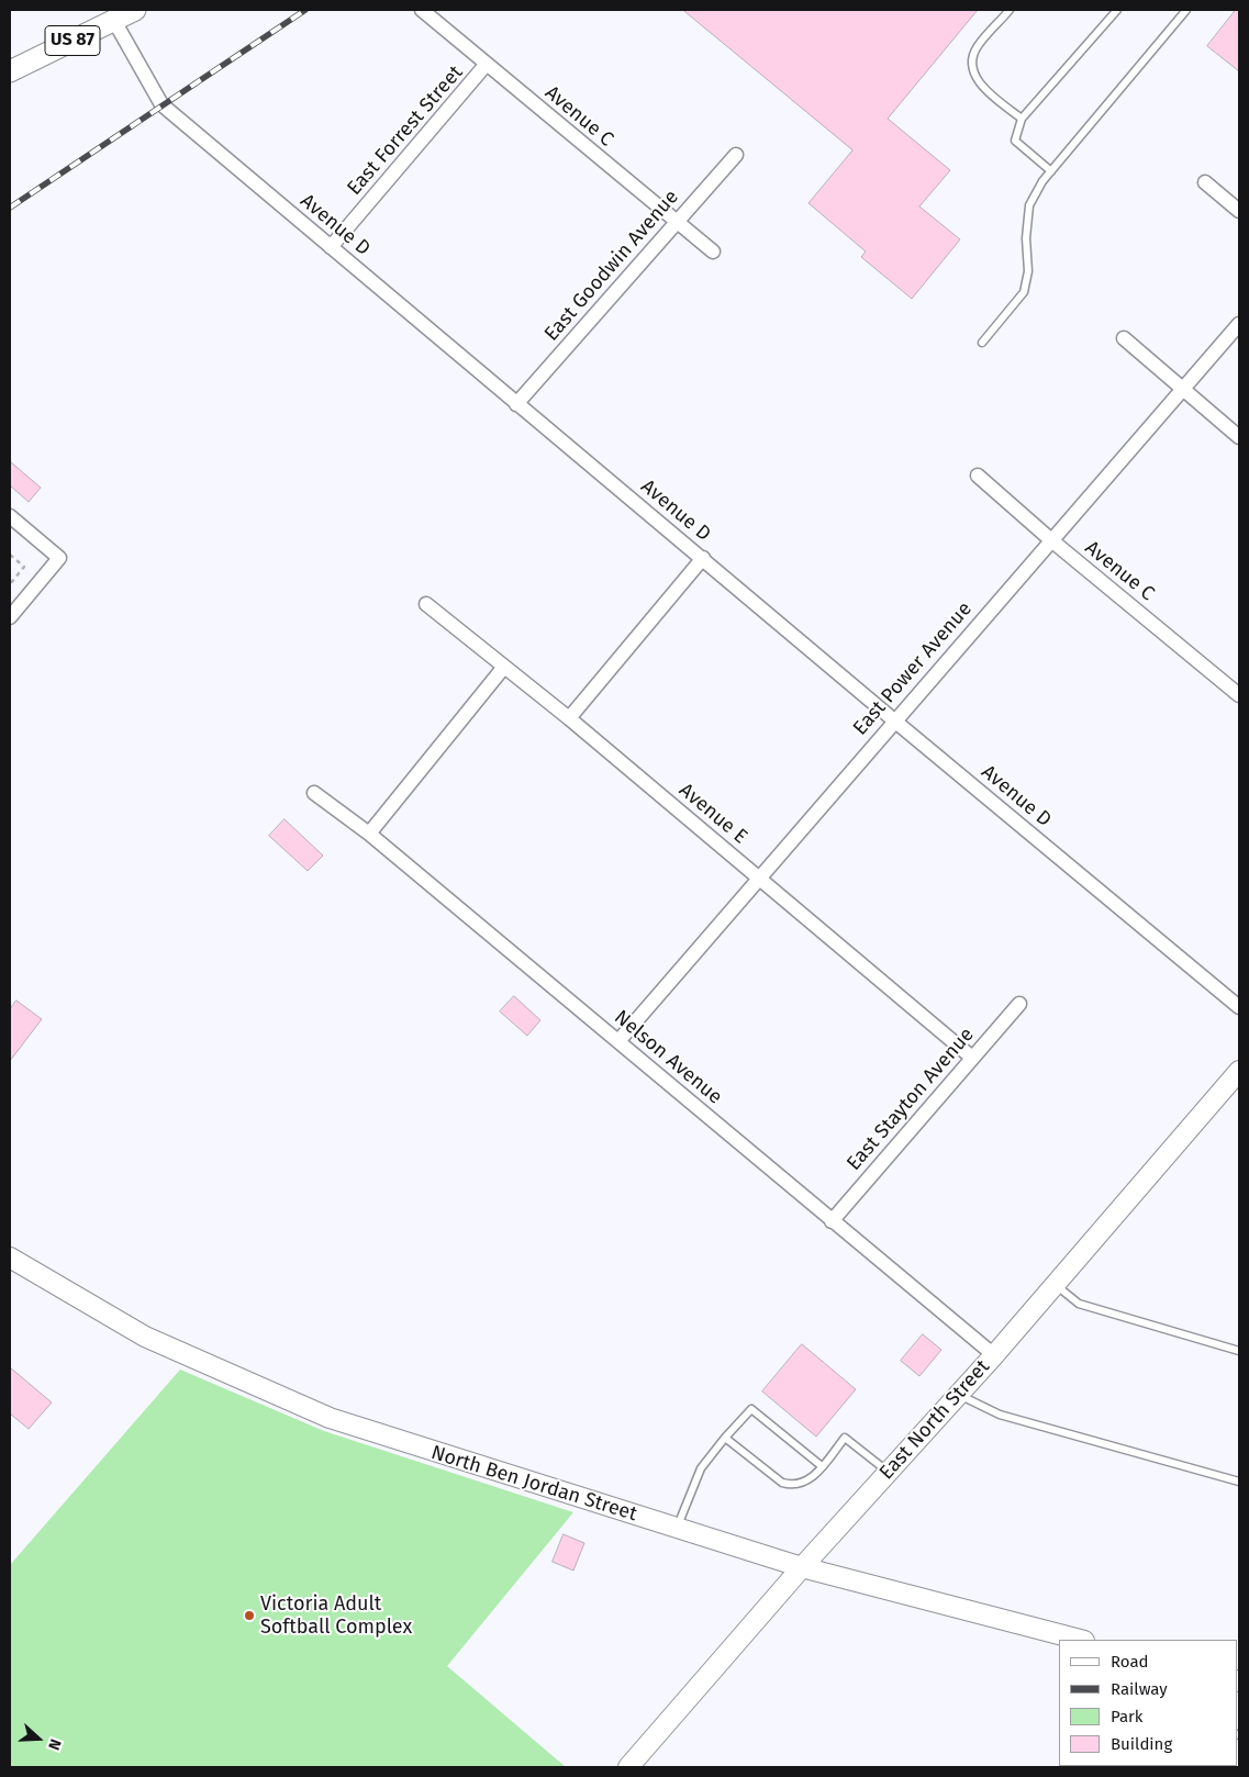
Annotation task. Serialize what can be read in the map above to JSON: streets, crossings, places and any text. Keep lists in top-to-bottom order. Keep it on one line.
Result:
{"streets":{"main road":["US 87"],"street":["Avenue C","East Forrest Street","Avenue D","East Goodwin Avenue","East Power Avenue","Avenue E","Nelson Avenue","East Stayton Avenue","East North Street","North Ben Jordan Street"]},"crossings":[["US 87","Avenue D"],["Avenue C","East Forrest Street"],["Avenue C","East Goodwin Avenue"],["Avenue C","East Power Avenue"],["East Forrest Street","Avenue D"],["Avenue D","East Goodwin Avenue"],["Avenue D","East Power Avenue"],["East Power Avenue","Avenue E"],["East Power Avenue","Nelson Avenue"],["Avenue E","East Stayton Avenue"],["Nelson Avenue","East Stayton Avenue"],["Nelson Avenue","East North Street"],["East North Street","North Ben Jordan Street"]],"places":["Victoria Adult Softball Complex"],"legend":["Road","Railway","Park","Building"],"north":"right"}
